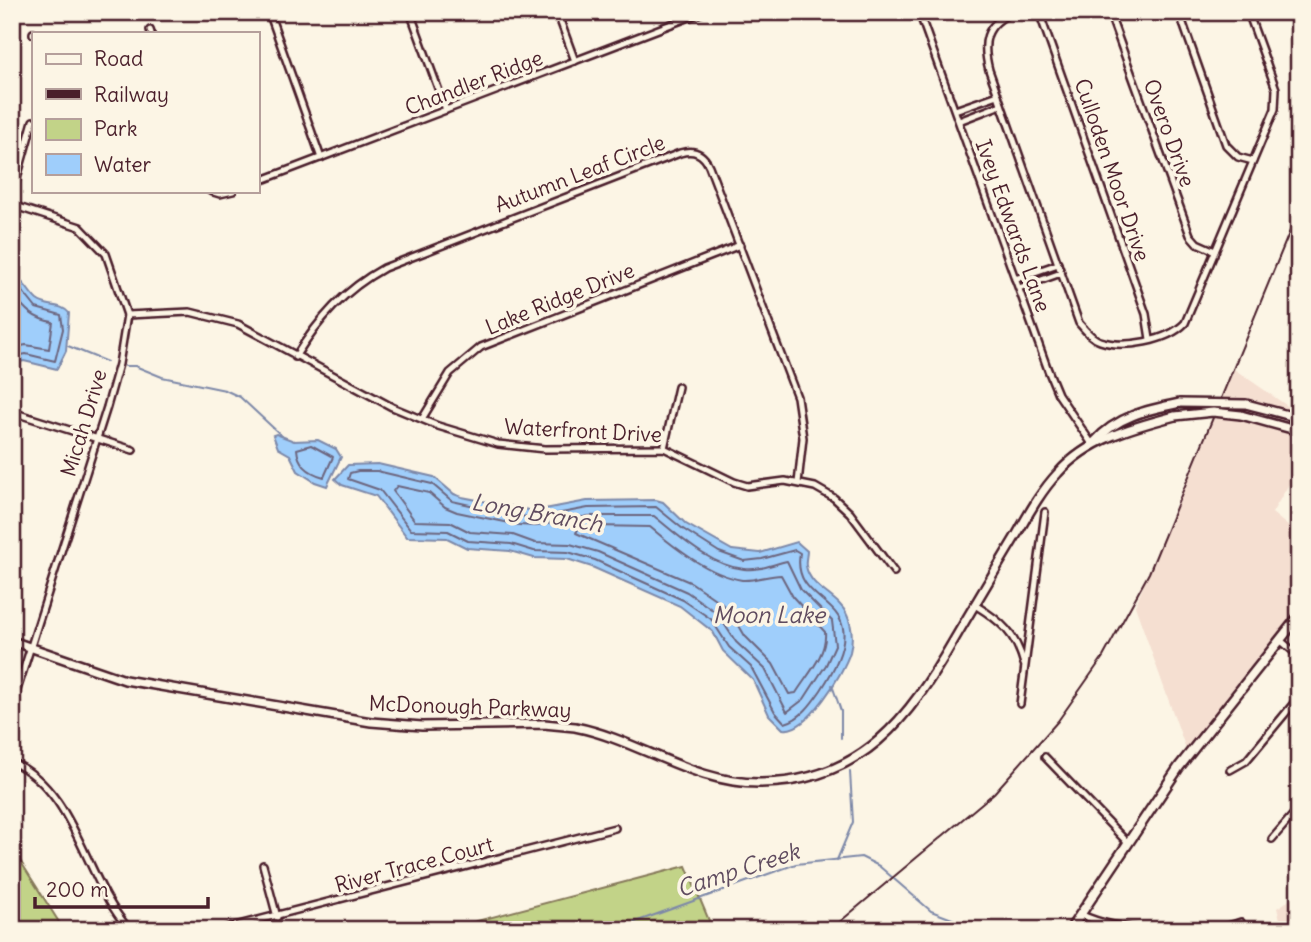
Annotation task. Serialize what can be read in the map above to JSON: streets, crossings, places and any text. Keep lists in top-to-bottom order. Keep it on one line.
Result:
{"streets":{"street":["Chandler Ridge","Overo Drive","Culloden Moor Drive","Autumn Leaf Circle","Ivey Edwards Lane","Lake Ridge Drive","Micah Drive","Waterfront Drive","McDonough Parkway","River Trace Court"]},"crossings":[["Autumn Leaf Circle","Lake Ridge Drive"],["Autumn Leaf Circle","Waterfront Drive"],["Ivey Edwards Lane","McDonough Parkway"],["Lake Ridge Drive","Waterfront Drive"],["Micah Drive","Waterfront Drive"],["Micah Drive","McDonough Parkway"]],"water":["Long Branch","Moon Lake","Camp Creek"],"legend":["Road","Railway","Park","Water"],"scale_bar":"200 m"}
